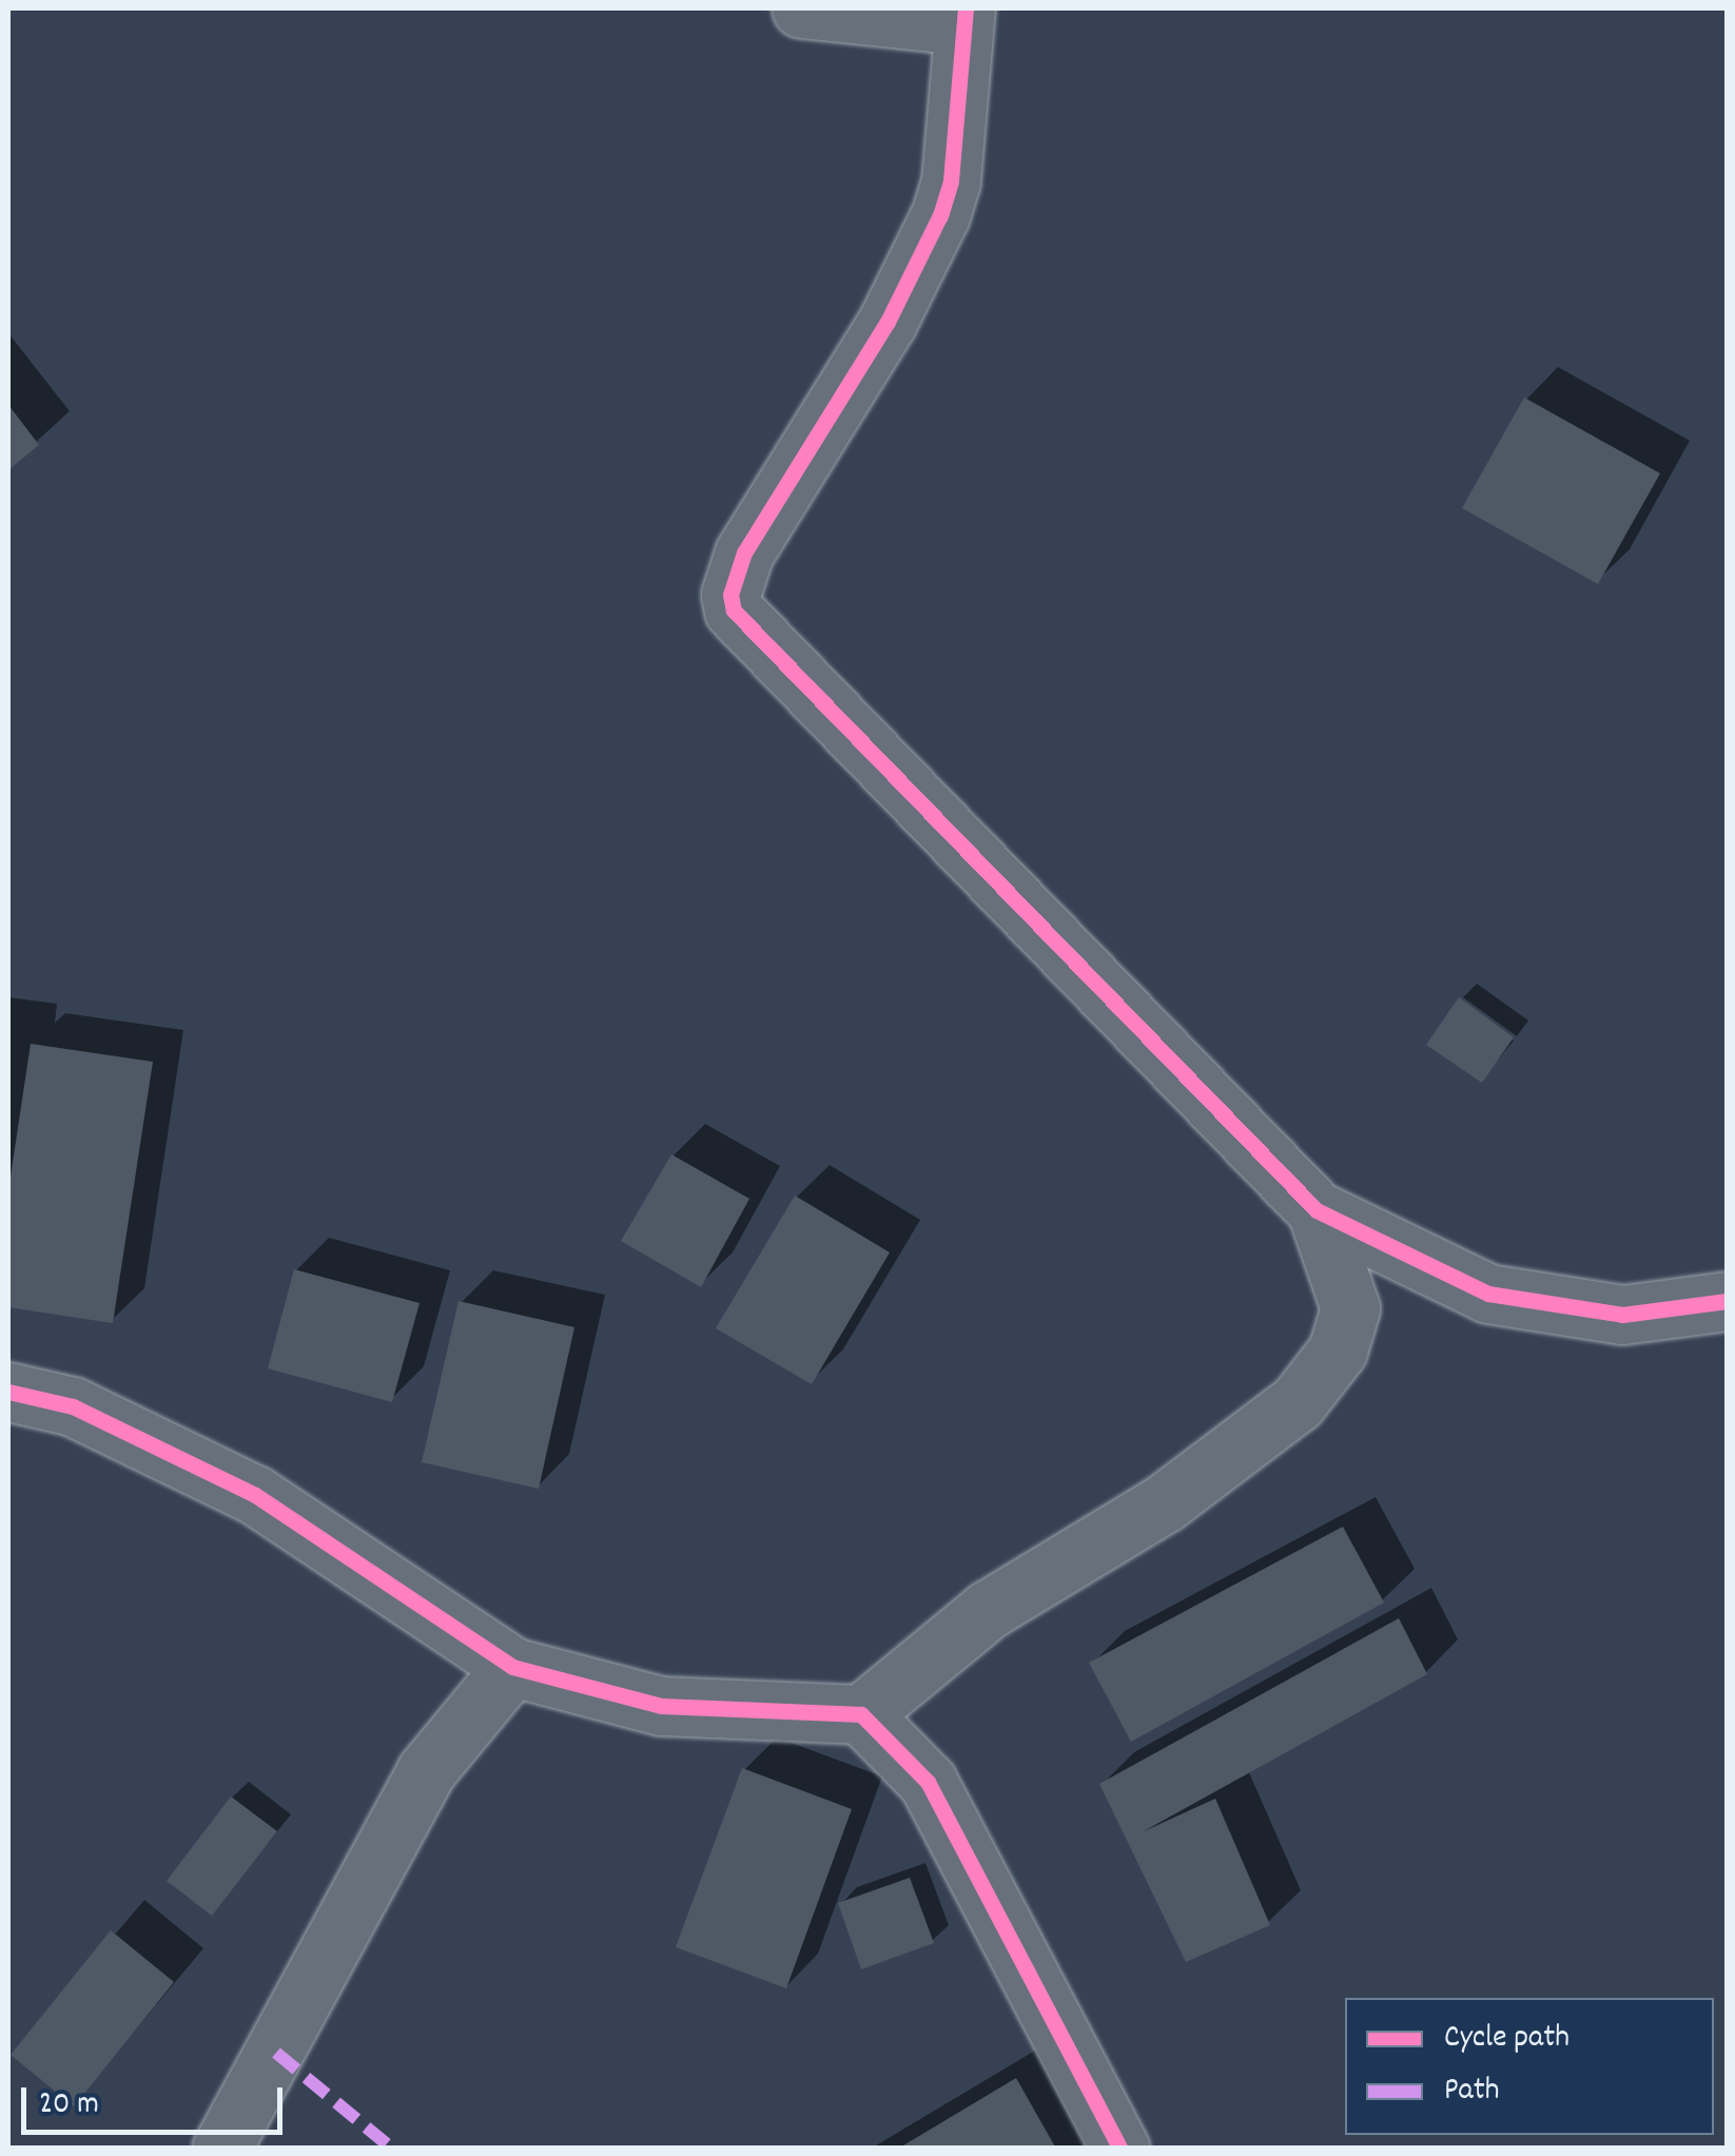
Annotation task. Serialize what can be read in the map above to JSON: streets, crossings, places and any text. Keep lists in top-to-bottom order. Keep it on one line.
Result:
{"legend":["Cycle path","Path"],"scale_bar":"20 m"}
